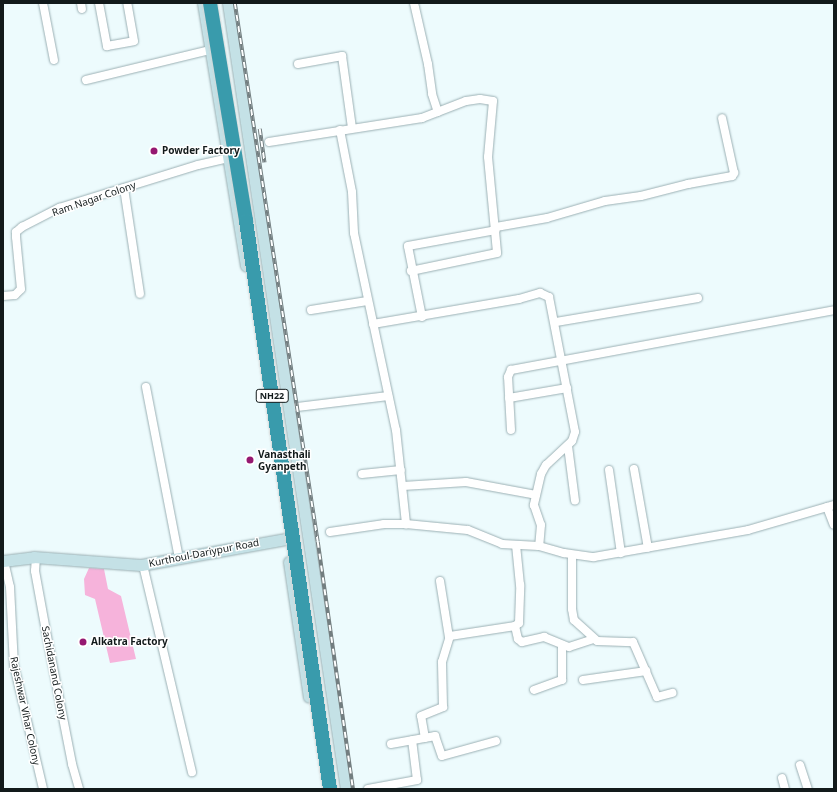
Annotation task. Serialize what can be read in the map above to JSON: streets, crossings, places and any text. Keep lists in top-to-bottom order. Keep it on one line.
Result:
{"streets":{"highway":["NH22"],"street":["Ram Nagar Colony","Kurthoul-Dariypur Road","Sachidanand Colony","Rajeshwar Vihar Colony"]},"crossings":[["Kurthoul-Dariypur Road","Sachidanand Colony"],["Kurthoul-Dariypur Road","Rajeshwar Vihar Colony"]],"places":["Powder Factory","Vanasthali Gyanpeth","Alkatra Factory"]}
